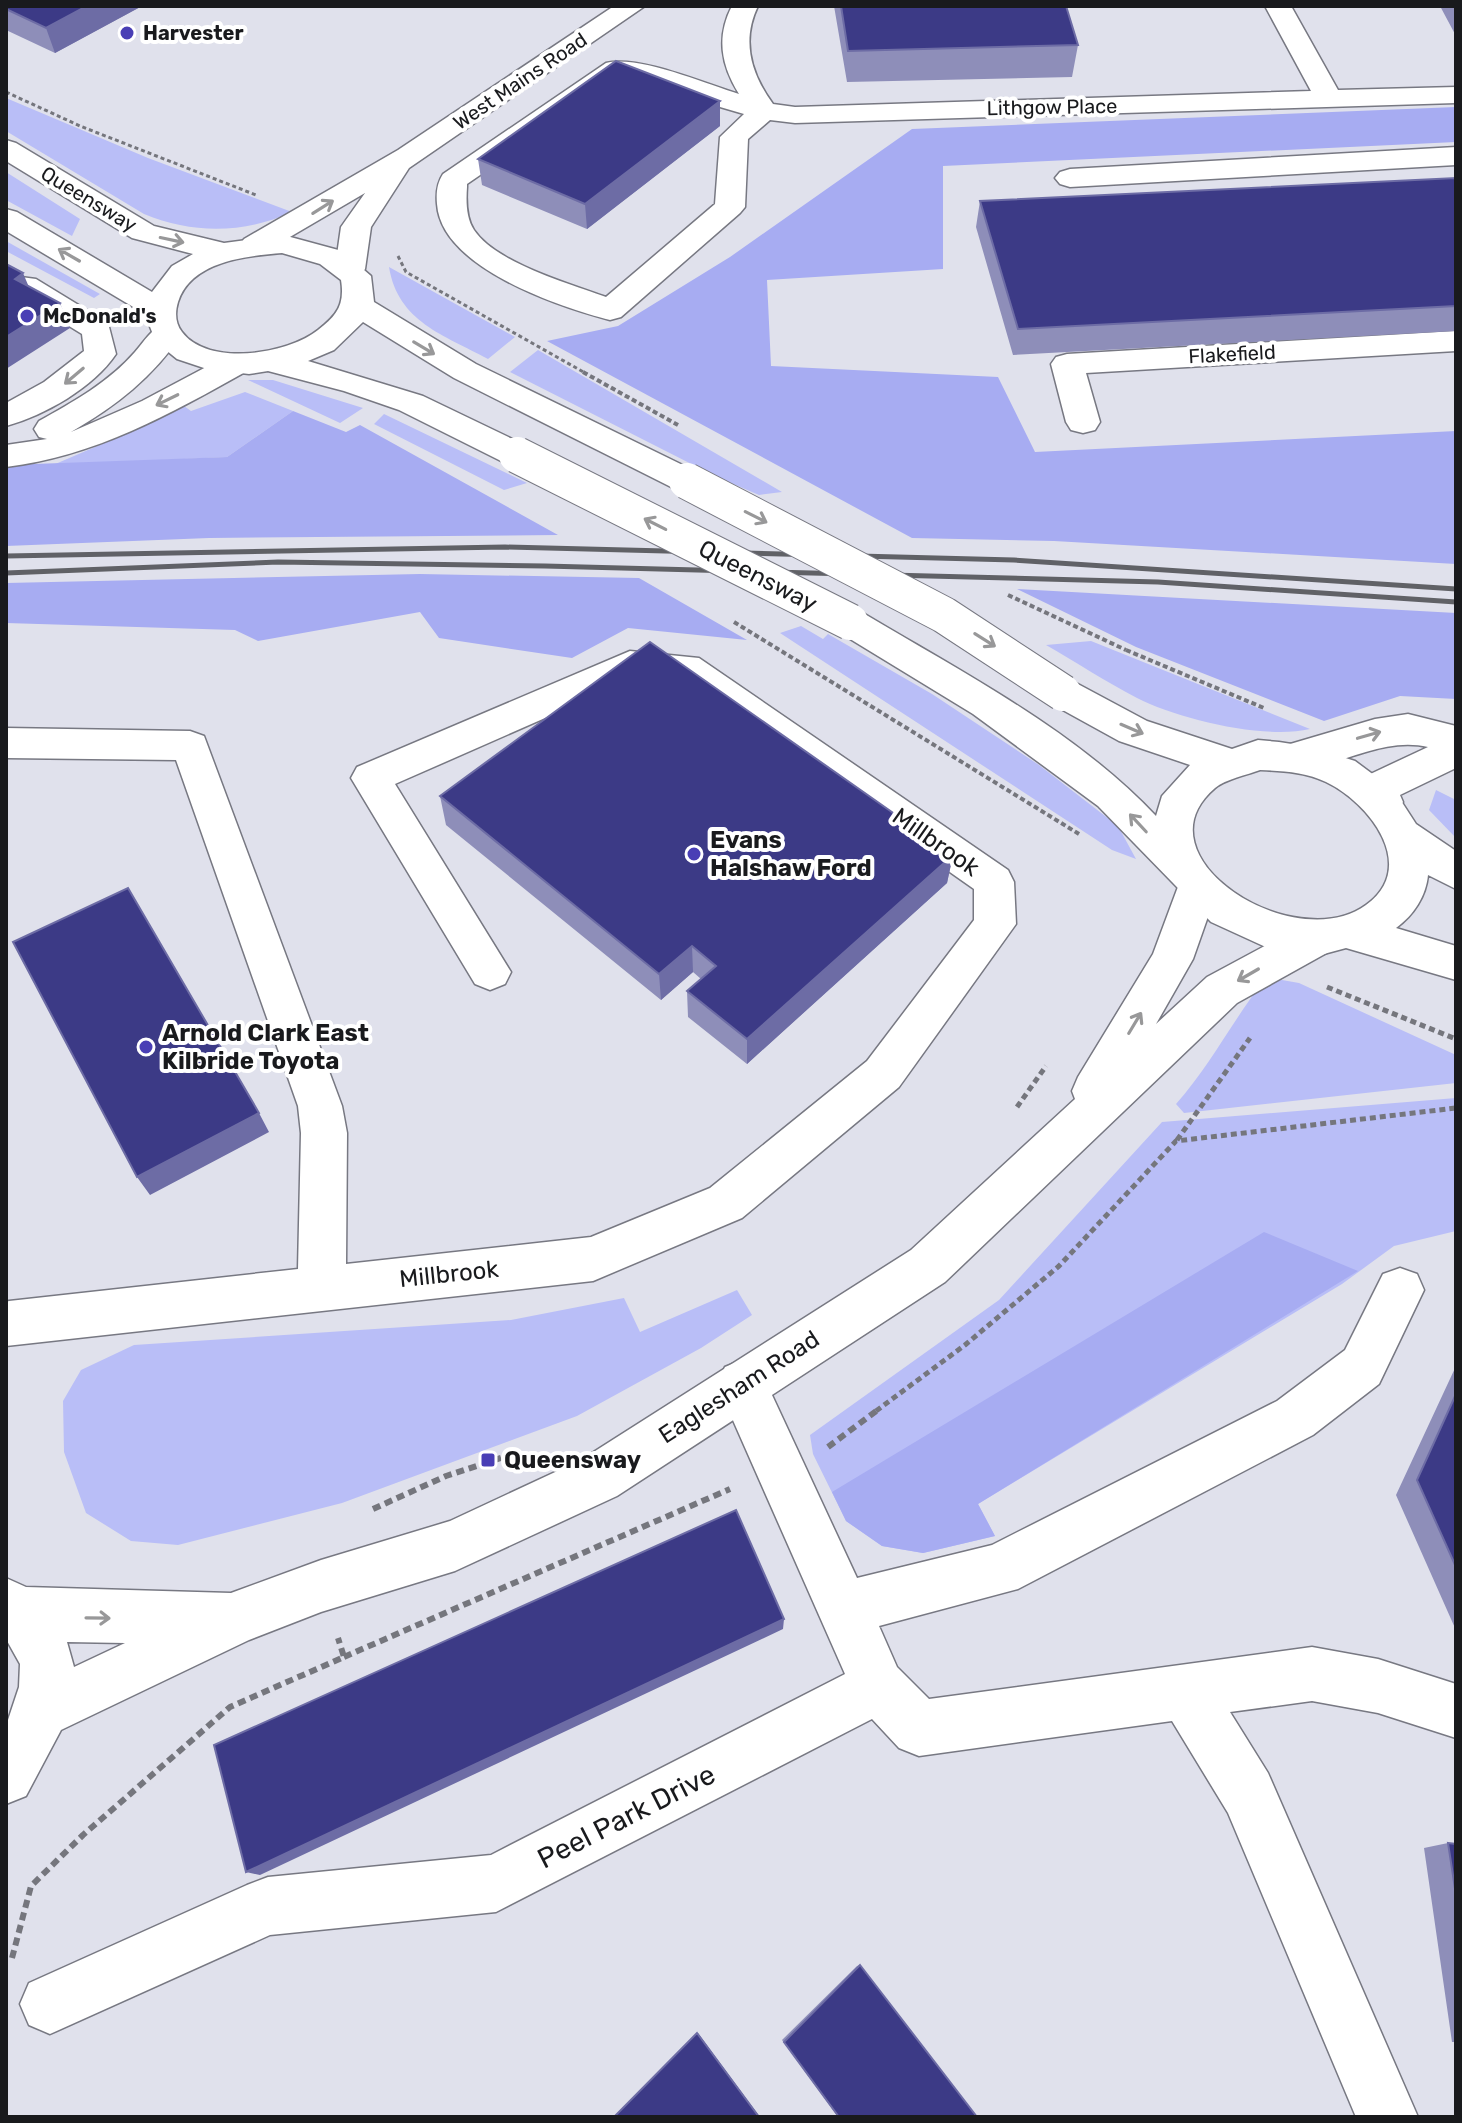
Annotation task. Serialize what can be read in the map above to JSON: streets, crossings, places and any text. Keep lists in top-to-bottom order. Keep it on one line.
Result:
{"streets":{"main road":["West Mains Road","Lithgow Place","Queensway","Flakefield","Millbrook","Eaglesham Road","Peel Park Drive"]},"crossings":[["West Mains Road","Queensway"],["Queensway","Eaglesham Road"]],"places":{"other":["Harvester","McDonald's","Evans Halshaw Ford","Arnold Clark East Kilbride Toyota"],"transit":["Queensway"]}}
